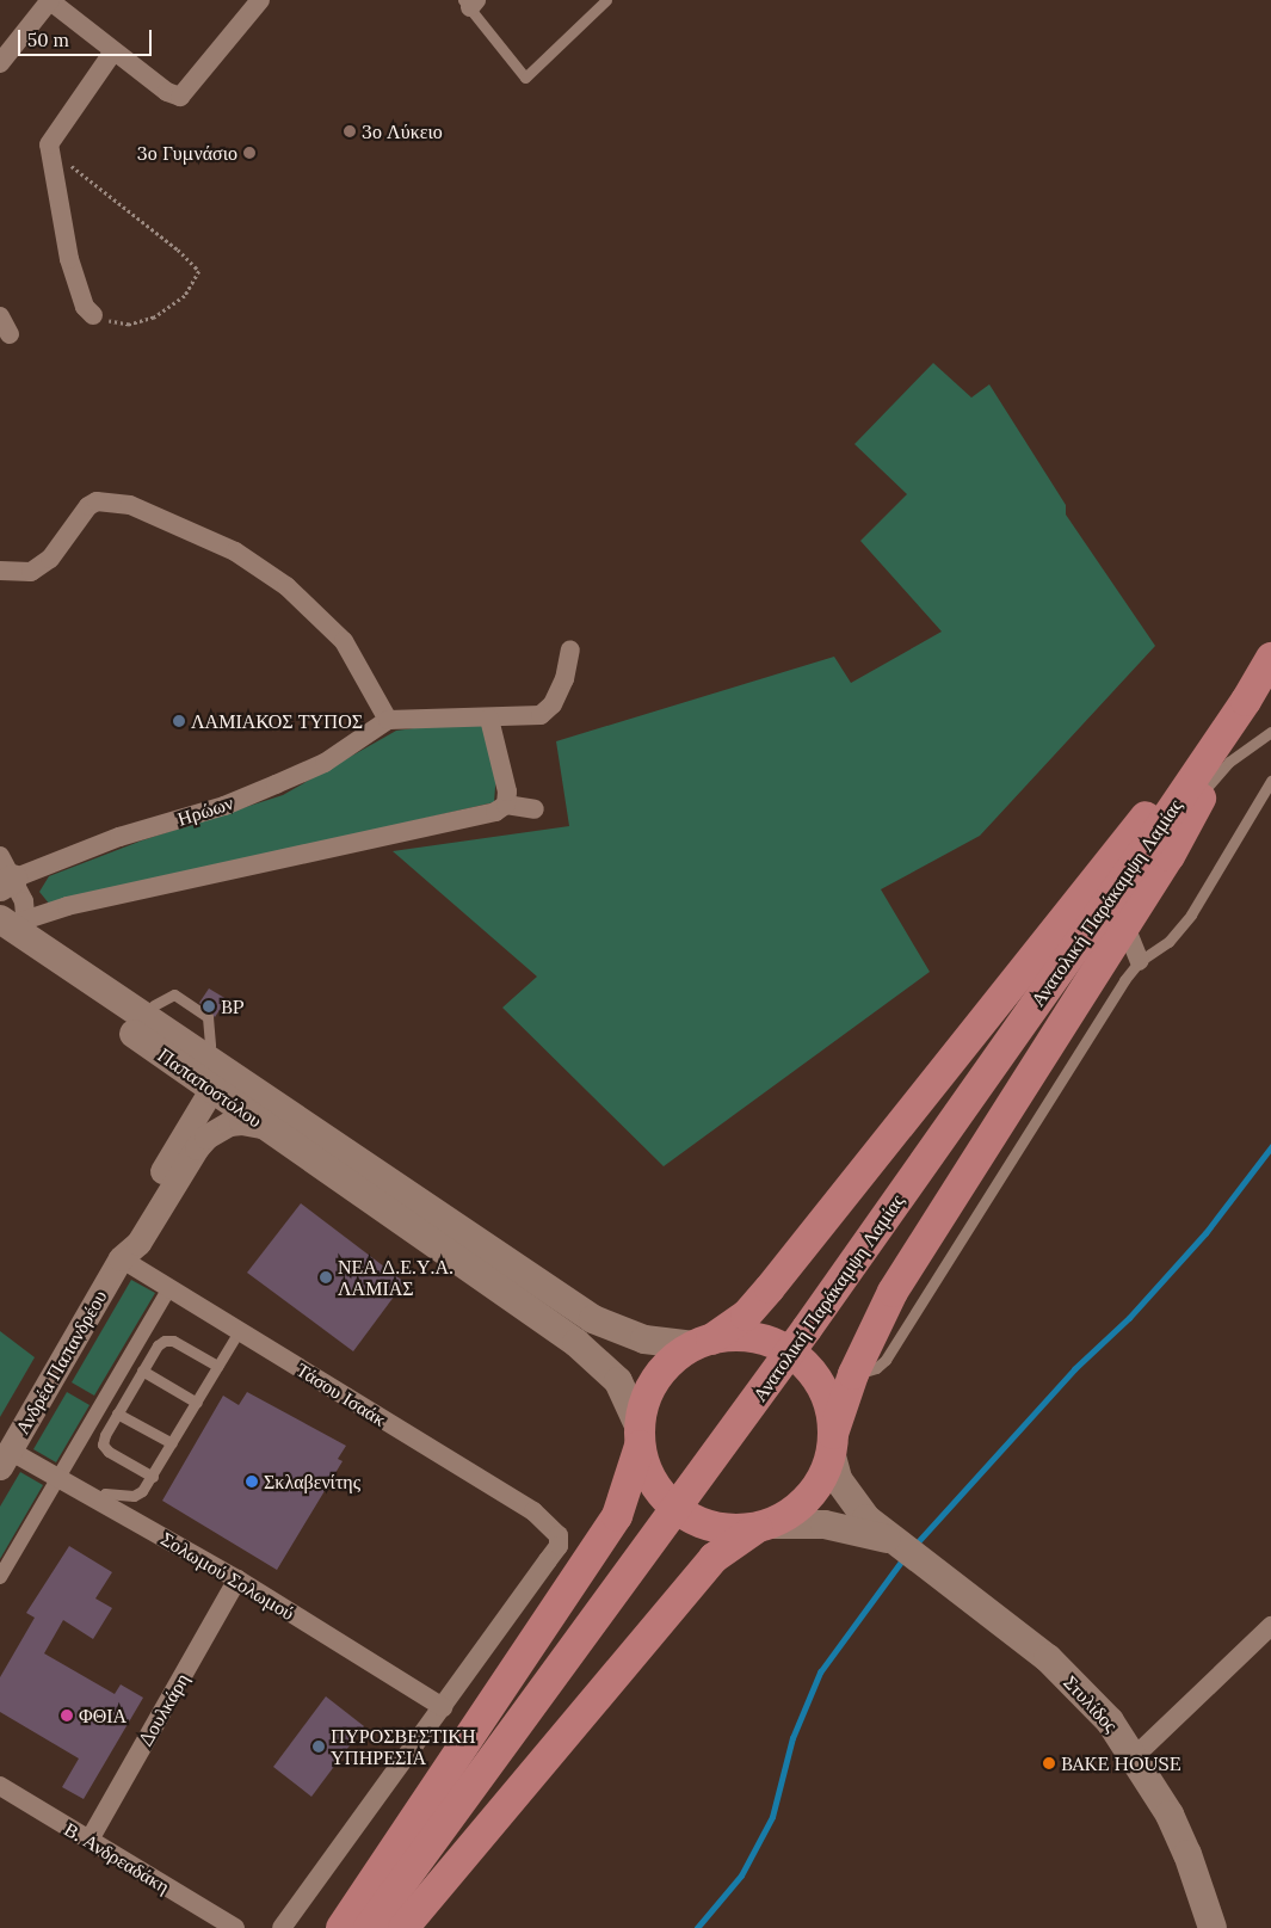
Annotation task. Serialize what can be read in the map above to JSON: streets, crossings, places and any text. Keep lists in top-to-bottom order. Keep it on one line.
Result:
{"streets":{"main road":["Ανατολική Παράκαμψη Λαμίας","Παπαποστόλου","Στυλίδος"],"street":["Ηρώων","Ανδρέα Παπανδρέου","Τάσου Ισαάκ","Σολωμού Σολωμού","Δουλκάρη","Β. Ανδρεαδάκη"]},"crossings":[["Παπαποστόλου","Ανδρέα Παπανδρέου"],["Παπαποστόλου","Στυλίδος"],["Ανδρέα Παπανδρέου","Τάσου Ισαάκ"],["Ανδρέα Παπανδρέου","Σολωμού Σολωμού"],["Τάσου Ισαάκ","Σολωμού Σολωμού"],["Σολωμού Σολωμού","Δουλκάρη"],["Δουλκάρη","Β. Ανδρεαδάκη"]],"places":["3ο Λύκειο","3ο Γυμνάσιο","ΛΑΜΙΑΚΟΣ ΤΥΠΟΣ","BP","ΝΕΑ Δ.Ε.Υ.Α. ΛΑΜΙΑΣ","Σκλαβενίτης","ΦΘΙΑ","ΠΥΡΟΣΒΕΣΤΙΚΗ ΥΠΗΡΕΣΙΑ","BAKE HOUSE"],"scale_bar":"50 m"}
